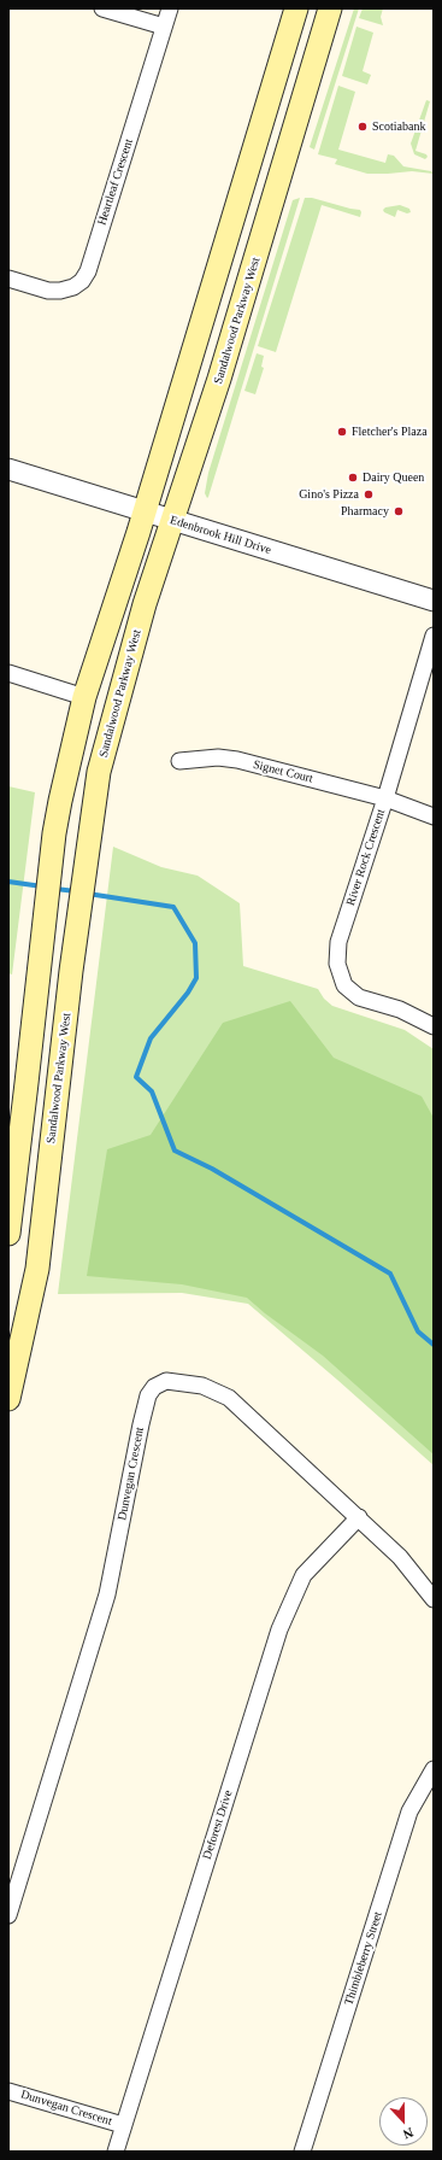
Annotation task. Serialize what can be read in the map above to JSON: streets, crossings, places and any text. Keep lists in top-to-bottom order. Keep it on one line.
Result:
{"streets":{"main road":["Sandalwood Parkway West"],"street":["Heartleaf Crescent","Edenbrook Hill Drive","Signet Court","River Rock Crescent","Dunvegan Crescent","Deforest Drive","Thimbleberry Street"]},"crossings":[["Sandalwood Parkway West","Edenbrook Hill Drive"],["Signet Court","River Rock Crescent"],["Dunvegan Crescent","Deforest Drive"]],"places":["Scotiabank","Fletcher's Plaza","Dairy Queen","Gino's Pizza","Pharmacy"],"north":"bottom"}
